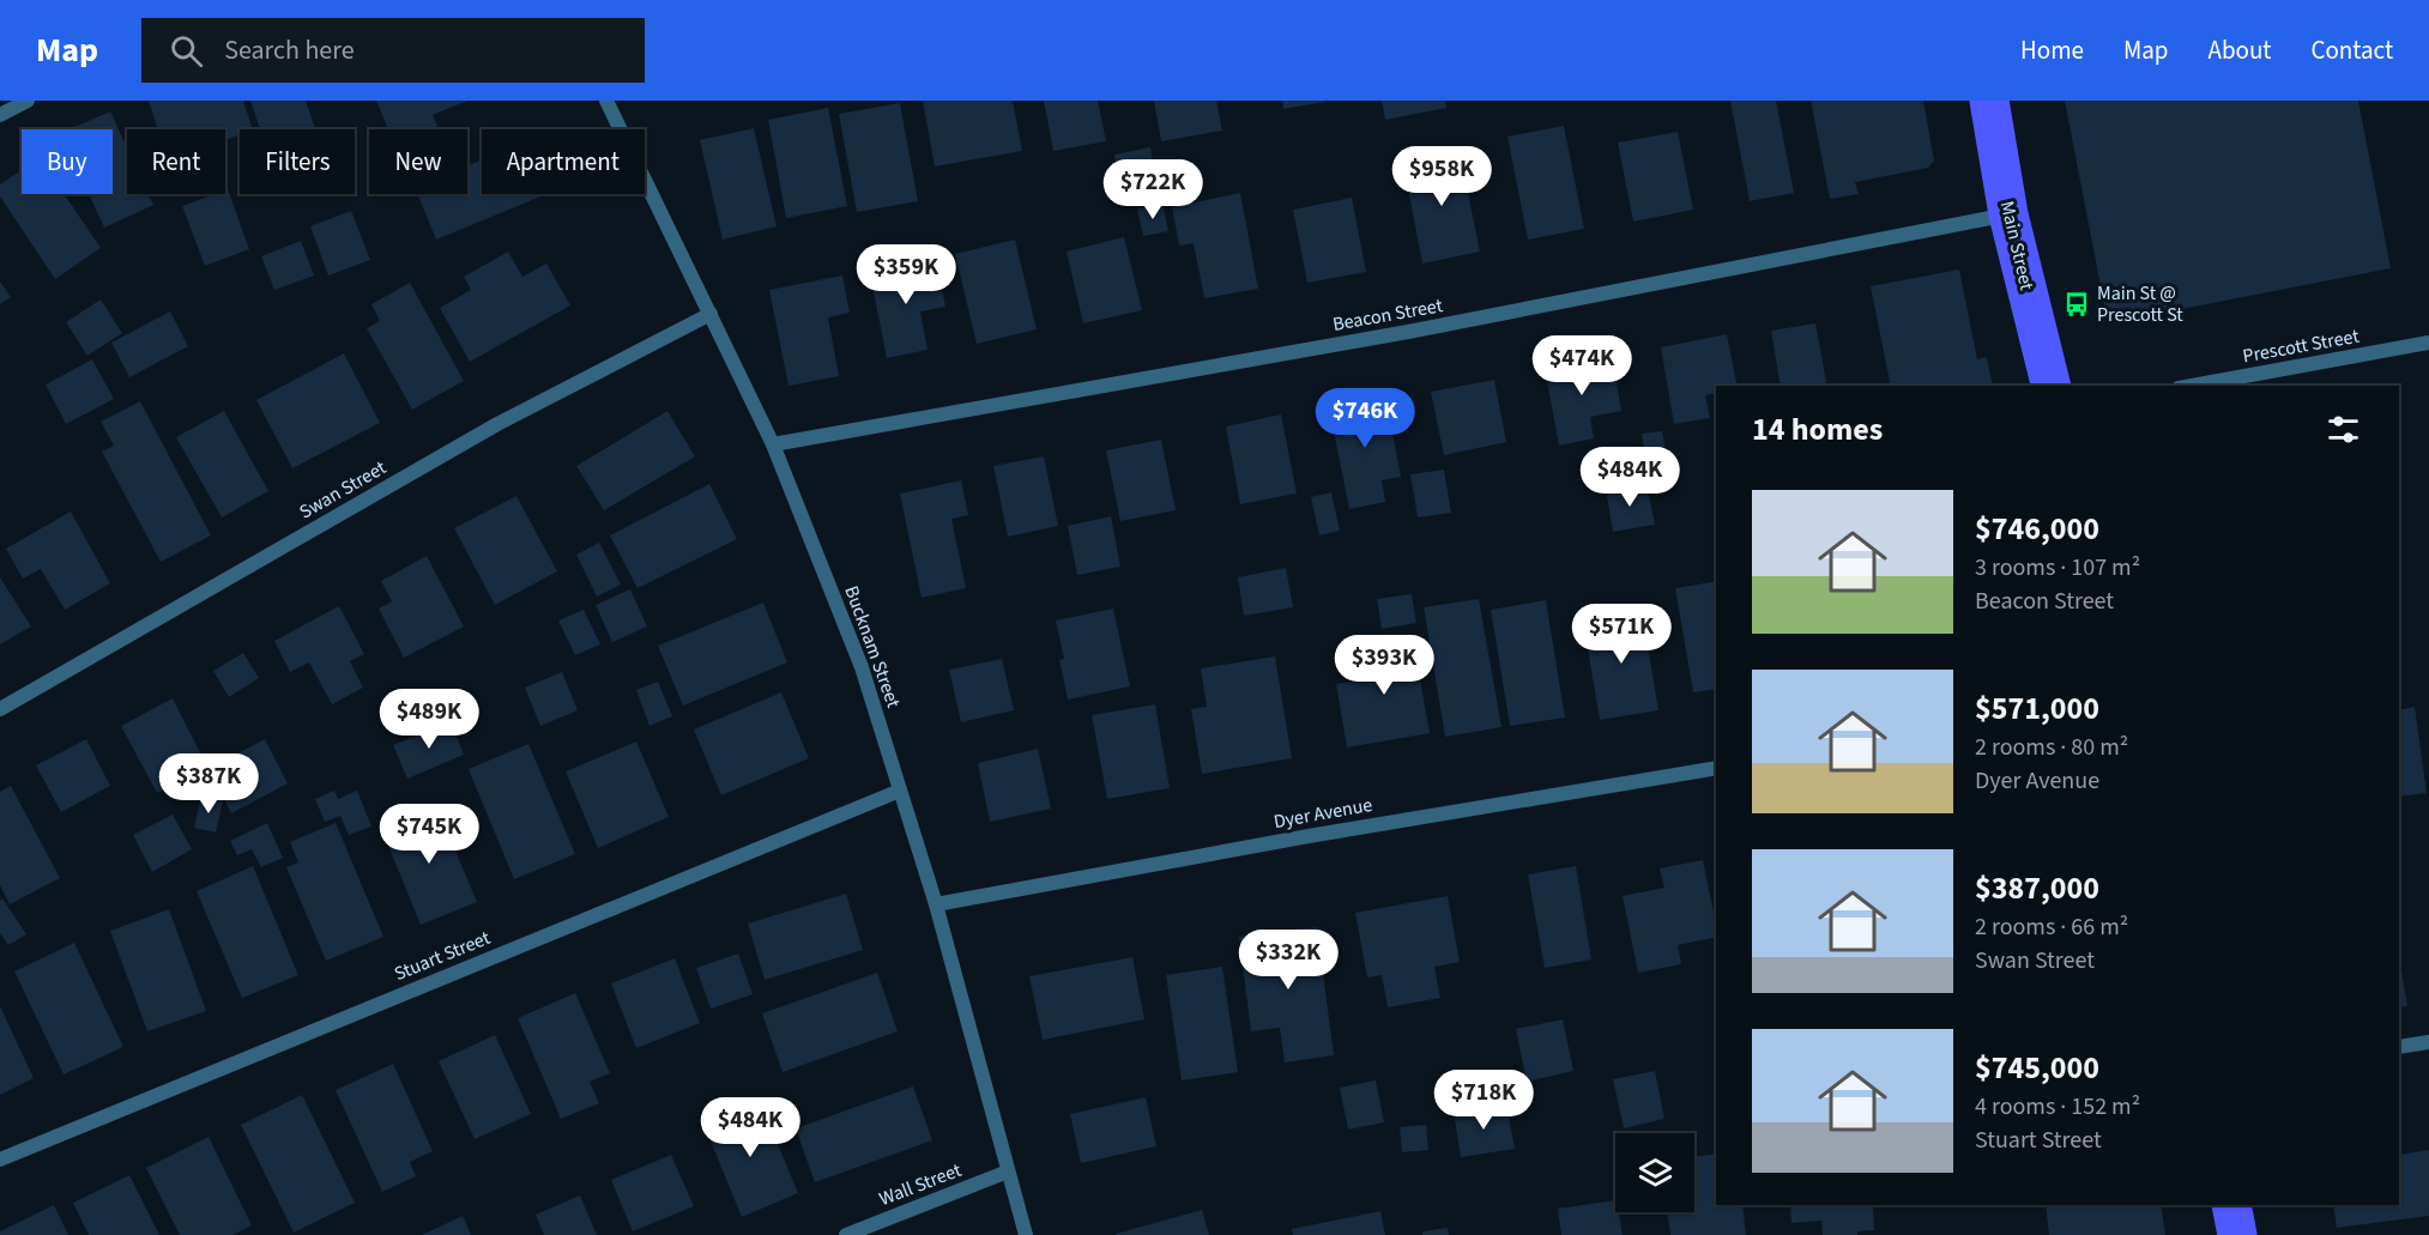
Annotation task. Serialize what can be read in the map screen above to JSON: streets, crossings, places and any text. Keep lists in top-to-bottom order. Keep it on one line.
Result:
{"streets":{"main road":["Main Street"],"street":["Beacon Street","Prescott Street","Swan Street","Bucknam Street","Dyer Avenue","Stuart Street","Wall Street"]},"crossings":[["Main Street","Beacon Street"],["Beacon Street","Bucknam Street"],["Swan Street","Bucknam Street"],["Bucknam Street","Dyer Avenue"],["Bucknam Street","Stuart Street"],["Bucknam Street","Wall Street"]],"places":{"bus stop":["Main St @ Prescott St"]},"page":{"header":"Map","search":"Search here","nav":["Home","Map","About","Contact"],"chip":["Buy","Rent","Filters","New","Apartment"],"price":["$958K","$722K","$359K","$474K","$746K","$484K","$571K","$393K","$489K","$387K","$745K","$332K","$718K","$484K"],"heading":"14 homes","list":[{"name":"$746,000","note":"3 rooms · 107 m² · Beacon Street"},{"name":"$571,000","note":"2 rooms · 80 m² · Dyer Avenue"},{"name":"$387,000","note":"2 rooms · 66 m² · Swan Street"},{"name":"$745,000","note":"4 rooms · 152 m² · Stuart Street"}]}}
